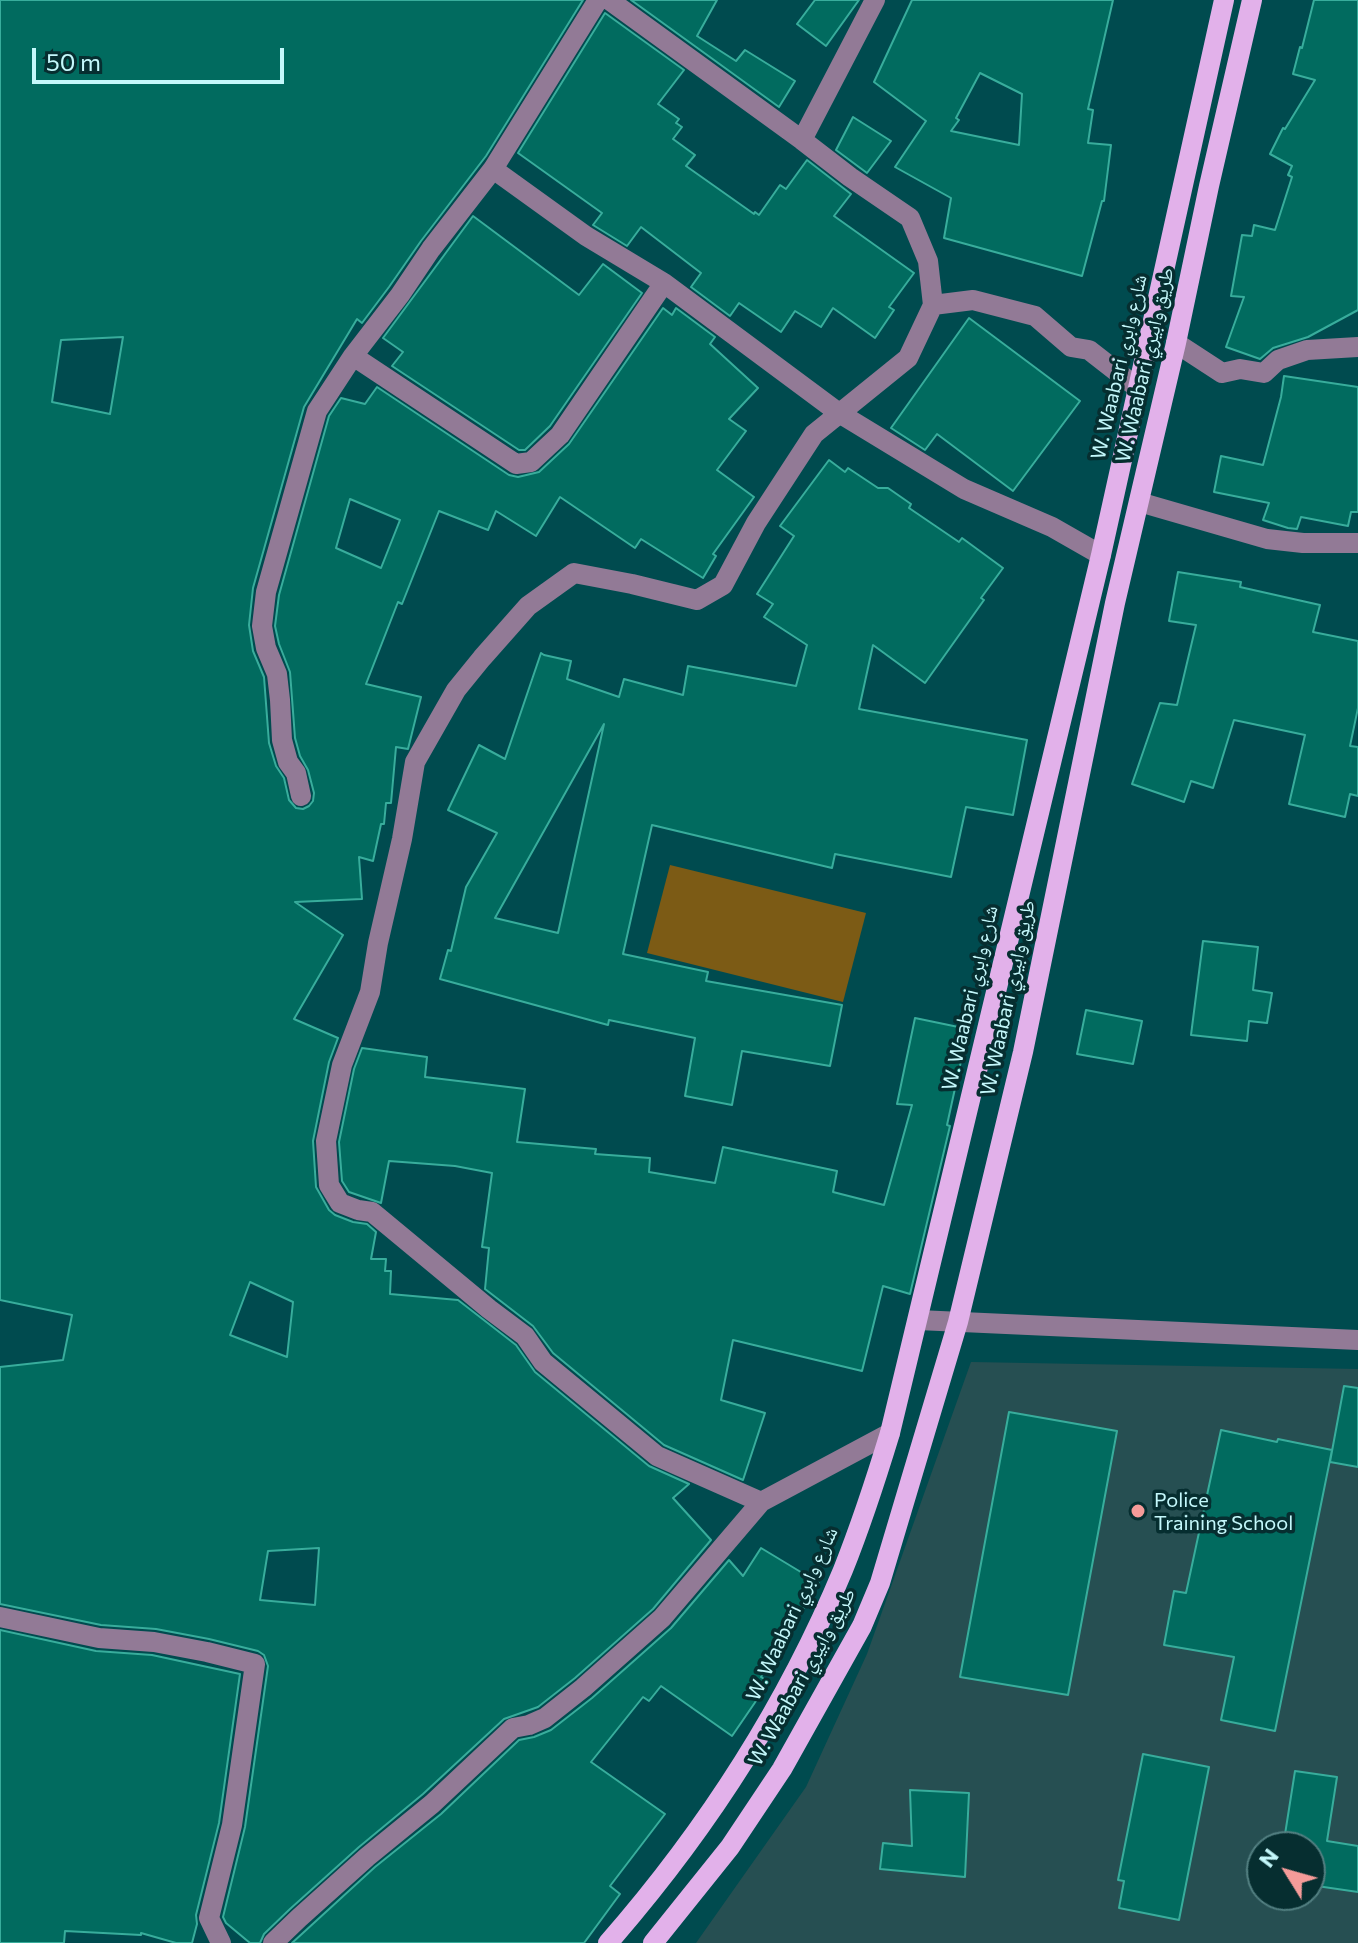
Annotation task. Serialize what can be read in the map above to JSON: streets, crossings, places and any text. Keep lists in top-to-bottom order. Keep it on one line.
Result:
{"streets":{"main road":["W. Waabari طريق وابيري","W. Waabari شارع وابري"]},"places":["Police Training School"],"scale_bar":"50 m","north":"top left"}
